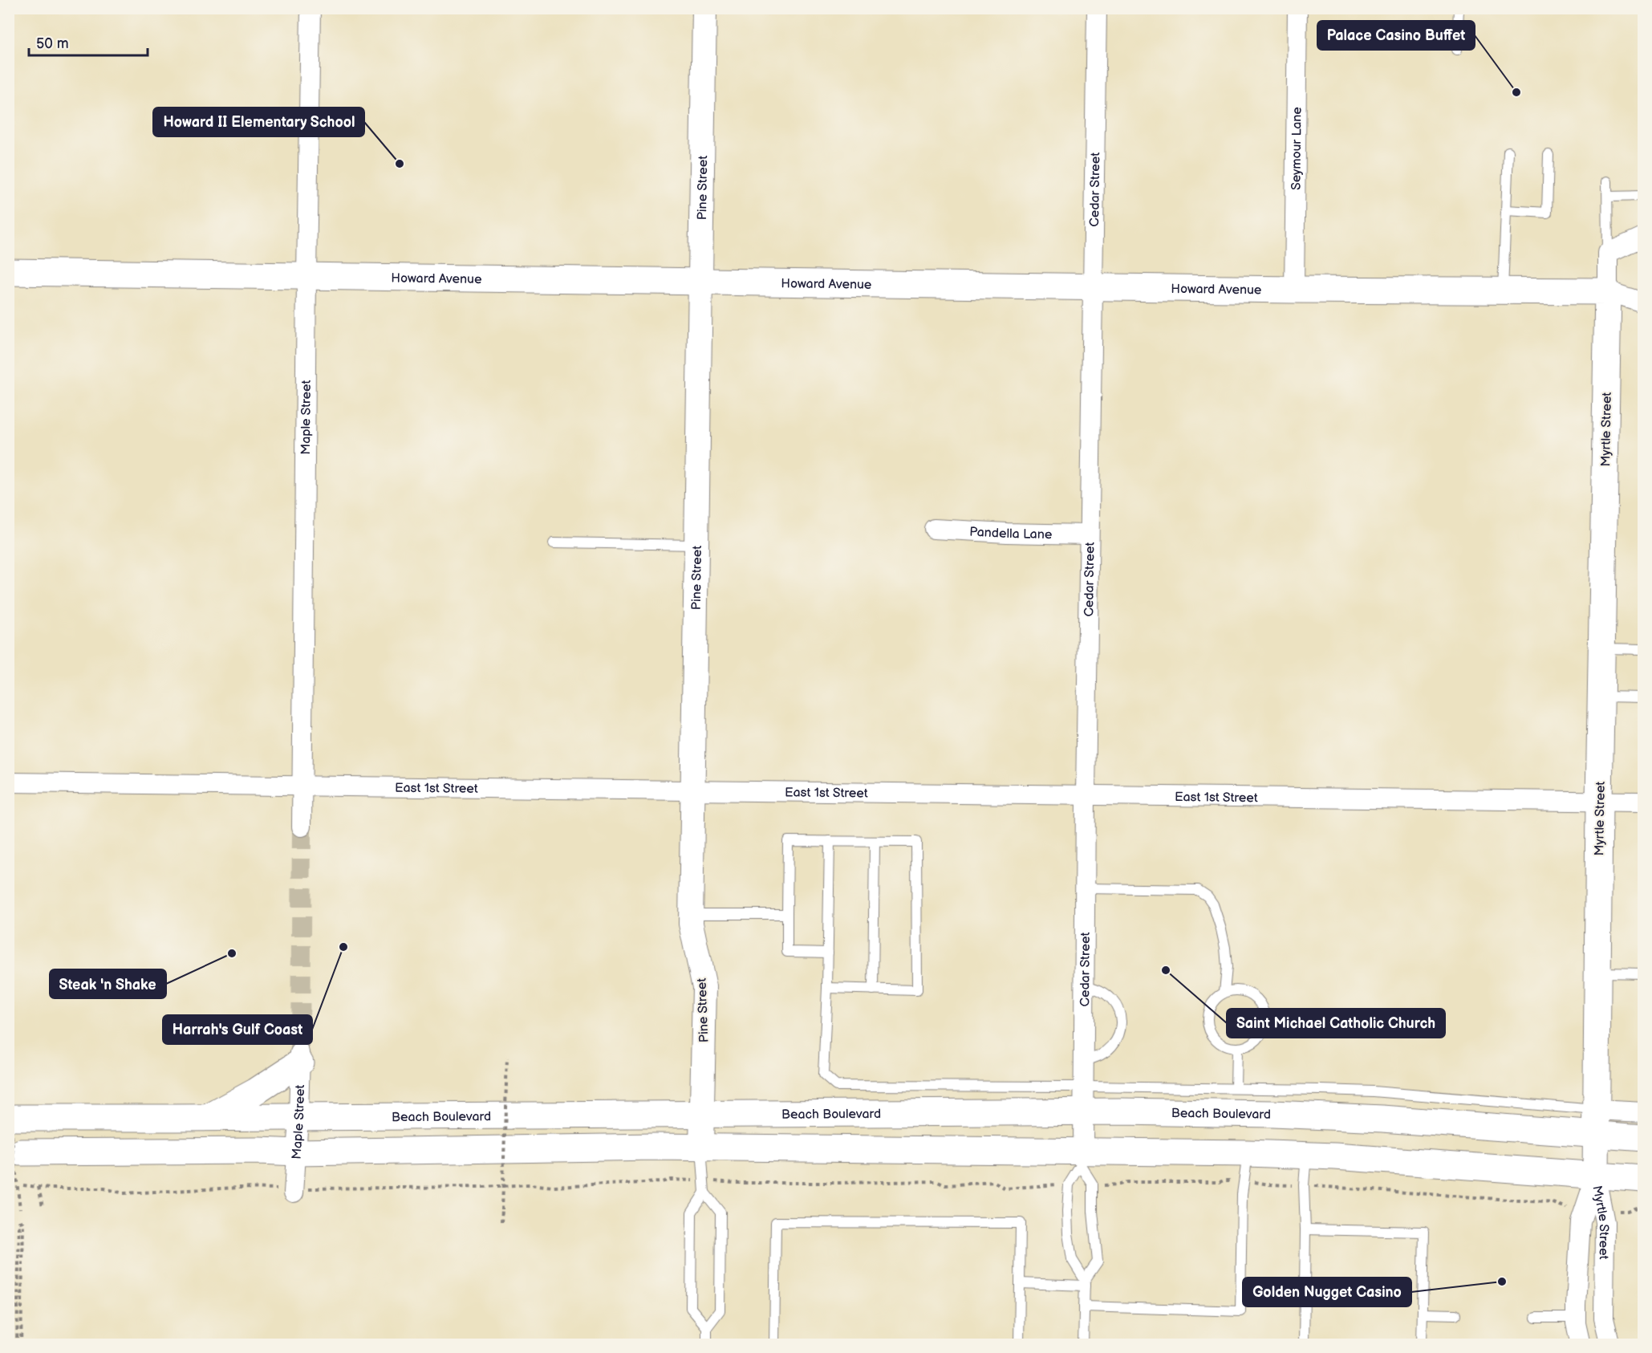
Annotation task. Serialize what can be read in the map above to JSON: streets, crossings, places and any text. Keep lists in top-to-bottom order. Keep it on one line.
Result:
{"streets":{"main road":["Howard Avenue","Myrtle Street","Beach Boulevard"],"street":["Seymour Lane","Pine Street","Cedar Street","Maple Street","Pandella Lane","East 1st Street"]},"crossings":[["Seymour Lane","Howard Avenue"],["Pine Street","Howard Avenue"],["Pine Street","East 1st Street"],["Pine Street","Beach Boulevard"],["Cedar Street","Howard Avenue"],["Cedar Street","Pandella Lane"],["Cedar Street","East 1st Street"],["Cedar Street","Beach Boulevard"],["Howard Avenue","Maple Street"],["Howard Avenue","Myrtle Street"],["Maple Street","East 1st Street"],["Maple Street","Beach Boulevard"],["Myrtle Street","East 1st Street"],["Myrtle Street","Beach Boulevard"]],"places":["Palace Casino Buffet","Howard II Elementary School","Harrah's Gulf Coast","Steak 'n Shake","Saint Michael Catholic Church","Golden Nugget Casino"],"scale_bar":"50 m"}
